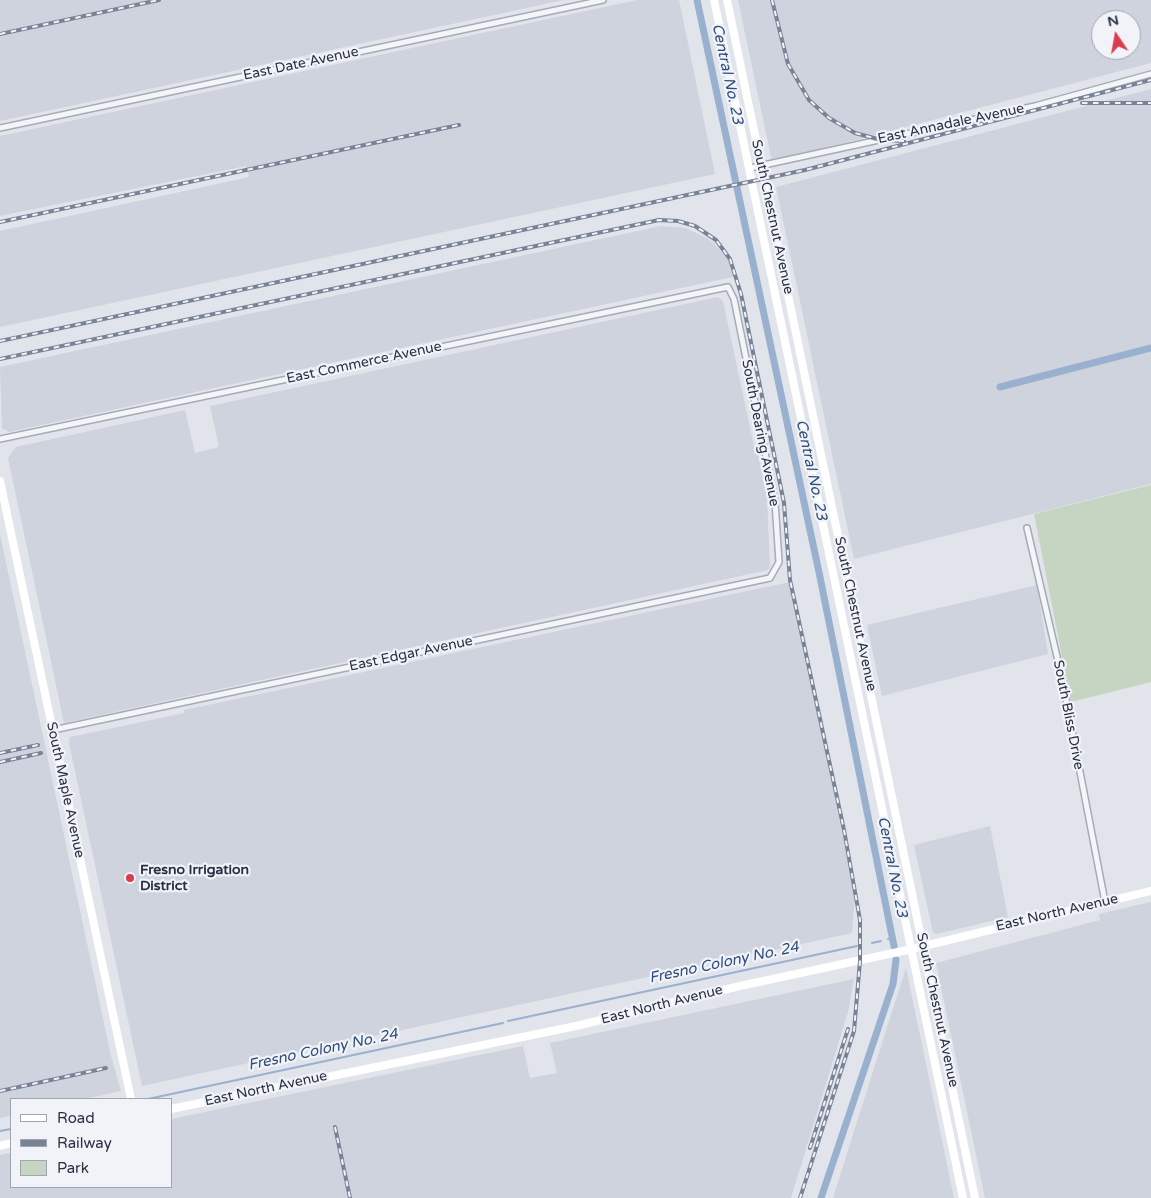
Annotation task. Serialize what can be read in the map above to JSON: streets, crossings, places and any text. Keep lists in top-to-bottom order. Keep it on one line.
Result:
{"streets":{"main road":["South Chestnut Avenue","South Maple Avenue","East North Avenue"],"street":["East Date Avenue","East Annadale Avenue","East Commerce Avenue","South Dearing Avenue","East Edgar Avenue","South Bliss Drive"]},"crossings":[["East Annadale Avenue","South Chestnut Avenue"],["South Chestnut Avenue","East North Avenue"],["East Commerce Avenue","South Dearing Avenue"],["South Dearing Avenue","East Edgar Avenue"],["East Edgar Avenue","South Maple Avenue"],["South Bliss Drive","East North Avenue"]],"water":["Central No. 23","Fresno Colony No. 24"],"places":["Fresno Irrigation District"],"legend":["Road","Railway","Park"],"north":"top"}
